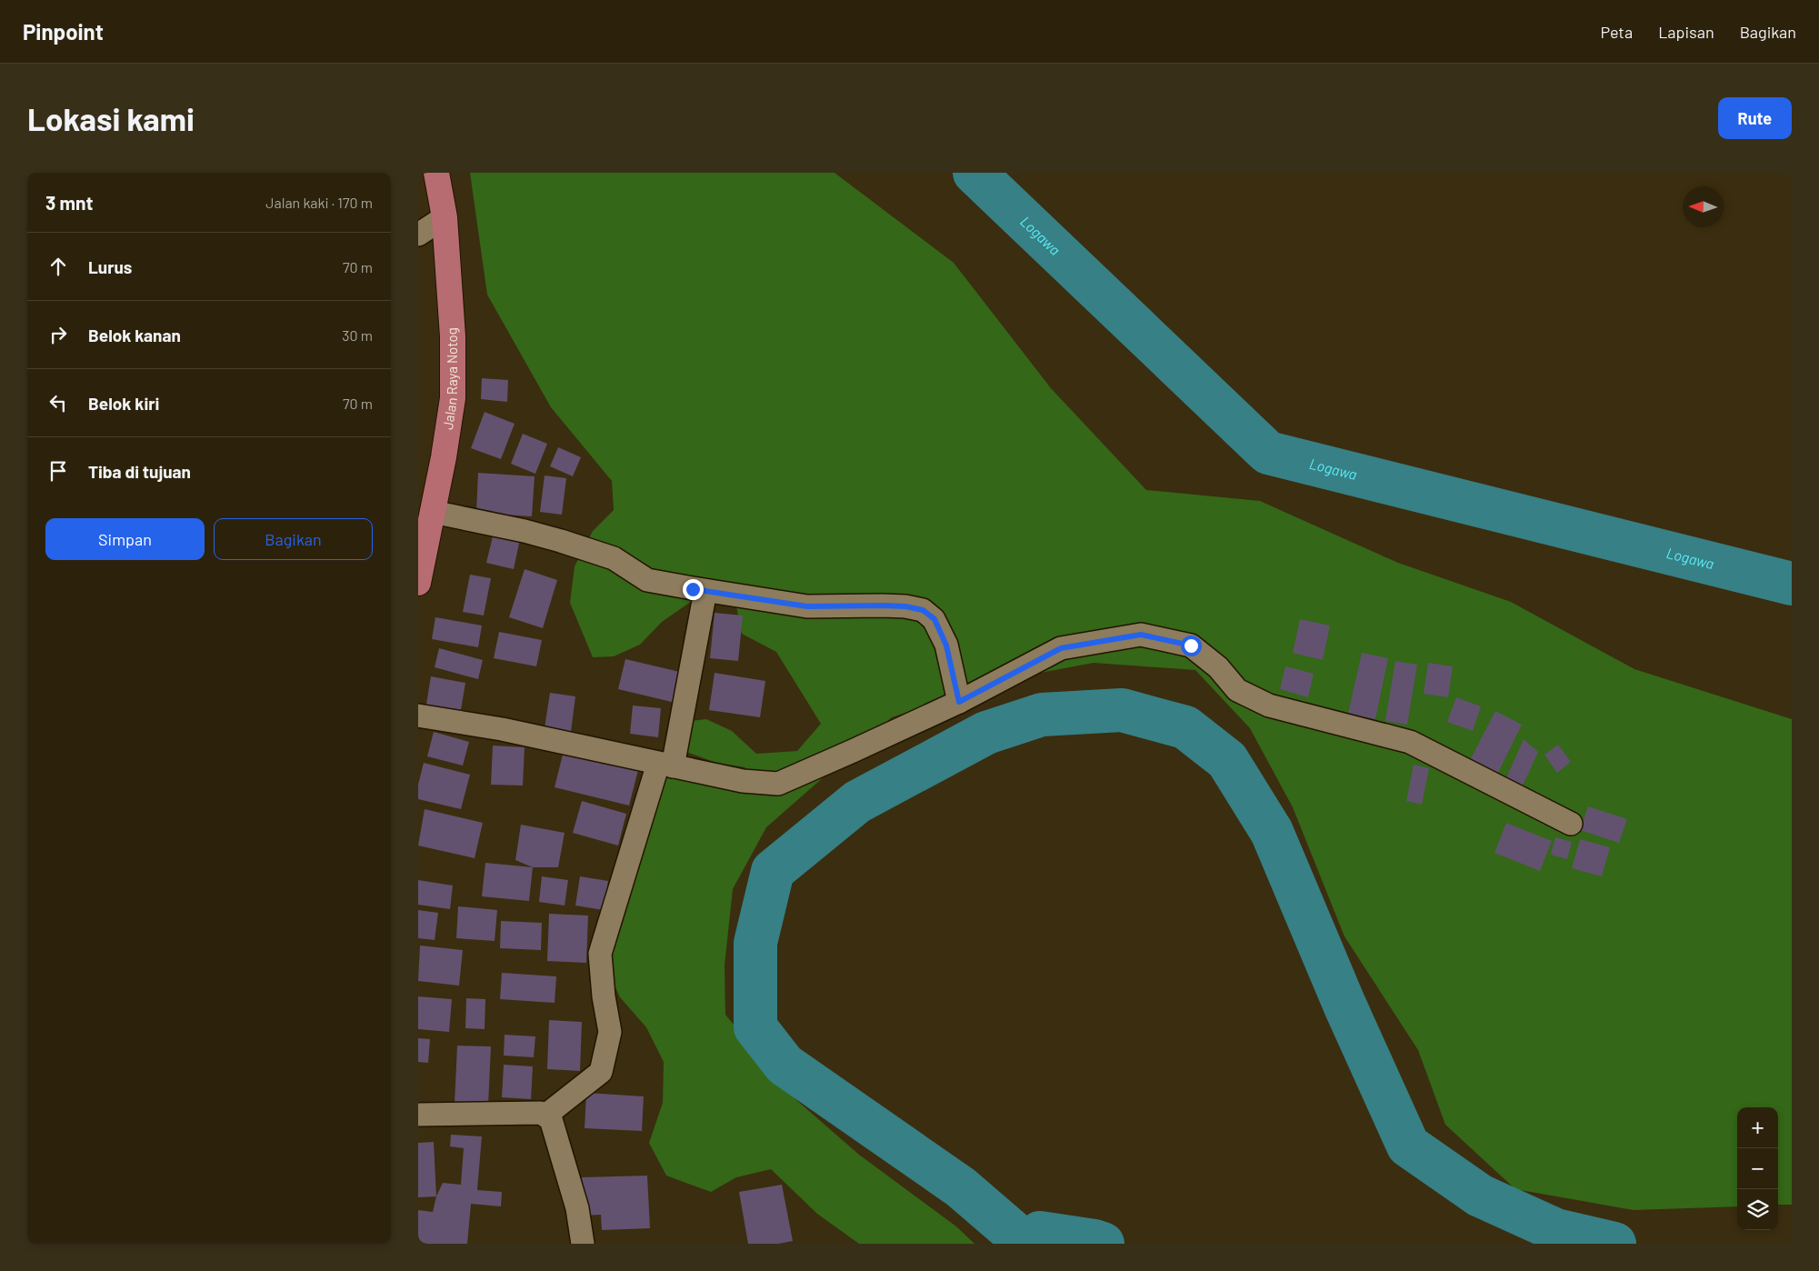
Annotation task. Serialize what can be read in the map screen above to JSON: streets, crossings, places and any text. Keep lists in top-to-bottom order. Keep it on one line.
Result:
{"streets":{"highway":["Jalan Raya Notog"]},"water":["Logawa"],"north":"left","page":{"header":"Pinpoint","nav":["Peta","Lapisan","Bagikan"],"buttons":["Rute",["Simpan","Bagikan"]],"title":"Lokasi kami","heading":["3 mnt","Jalan kaki · 170 m"],"list":[["Lurus","70 m"],["Belok kanan","30 m"],["Belok kiri","70 m"],"Tiba di tujuan"],"map_buttons":["+","−"]}}
